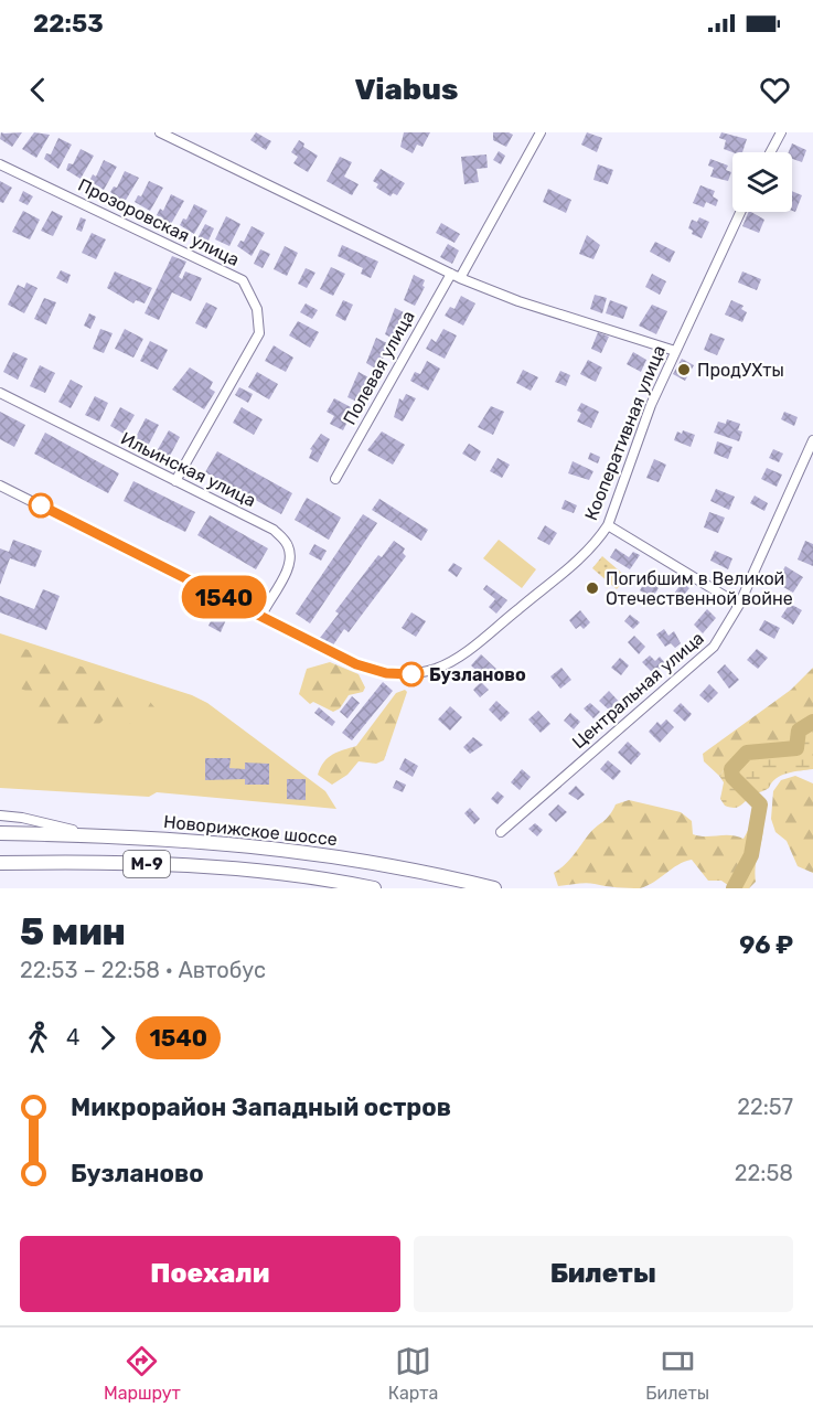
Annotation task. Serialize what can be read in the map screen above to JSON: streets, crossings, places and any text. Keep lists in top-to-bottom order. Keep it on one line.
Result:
{"streets":{"highway":["Новорижское шоссе","М-9"],"street":["Прозоровская улица","Полевая улица","Кооперативная улица","Ильинская улица","Центральная улица"]},"crossings":[["Прозоровская улица","Ильинская улица"],["Кооперативная улица","Ильинская улица"]],"places":["ПродУХты","Погибшим в Великой Отечественной войне","Бузланово"],"lines":["bus line 1540"],"page":{"status":"22:53","header":"Viabus","on_map":"1540","heading":["5 мин","22:53 – 22:58 · Автобус","96 ₽"],"legs":["4","1540"],"list":[{"name":"Микрорайон Западный остров","value":"22:57"},{"name":"Бузланово","value":"22:58"}],"buttons":["Поехали","Билеты"],"tabs":["Маршрут","Карта","Билеты"]}}
